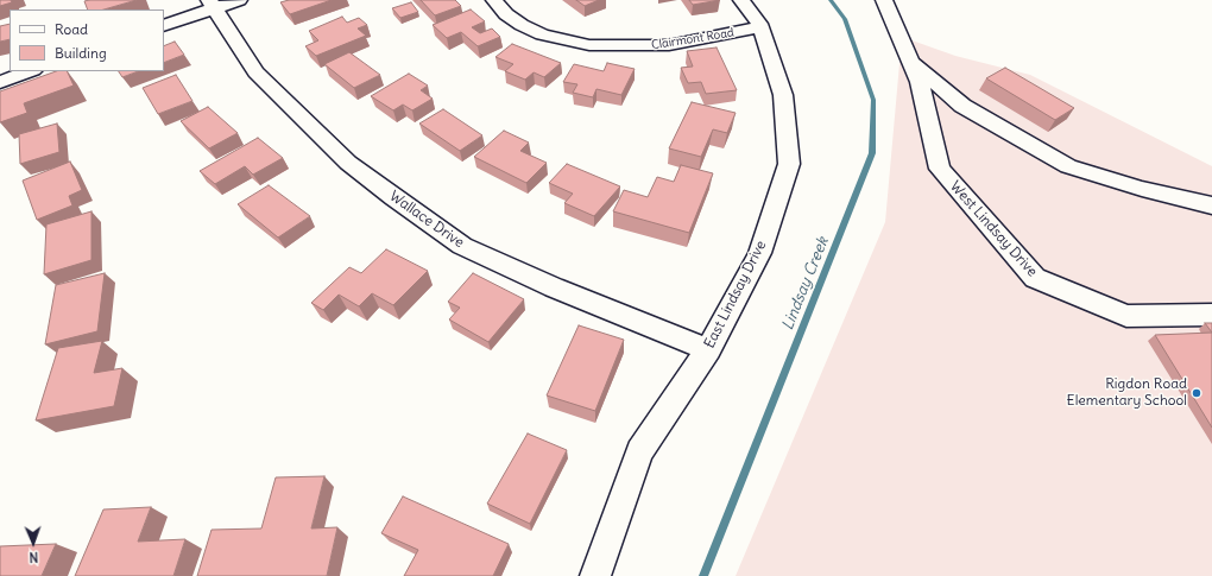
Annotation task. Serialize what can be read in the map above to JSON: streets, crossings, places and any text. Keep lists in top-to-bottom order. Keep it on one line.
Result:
{"streets":{"street":["Clairmont Road","Wallace Drive","West Lindsay Drive","East Lindsay Drive"]},"crossings":[["Clairmont Road","East Lindsay Drive"],["Wallace Drive","East Lindsay Drive"]],"water":["Lindsay Creek"],"places":["Rigdon Road Elementary School"],"legend":["Road","Building"],"north":"bottom"}
